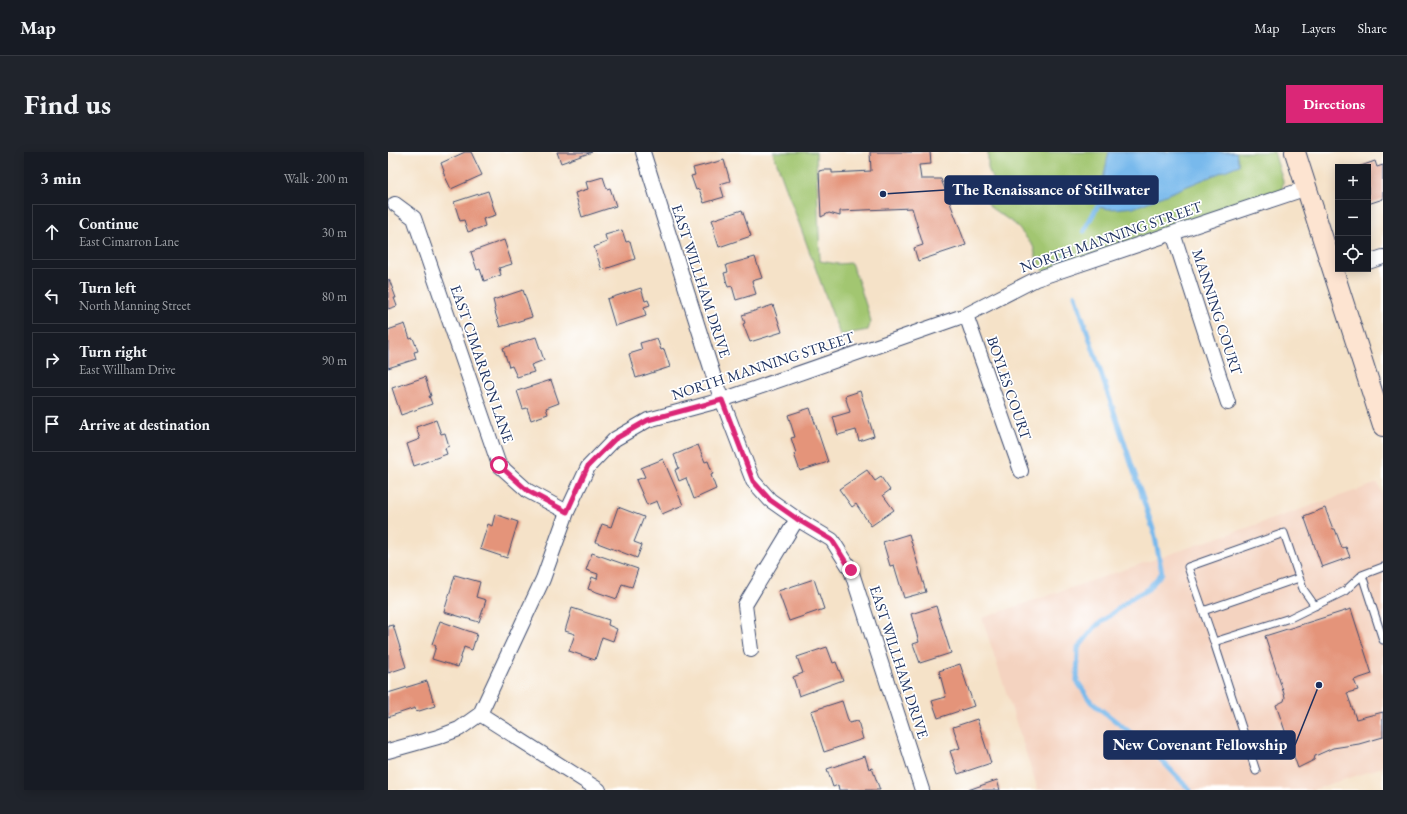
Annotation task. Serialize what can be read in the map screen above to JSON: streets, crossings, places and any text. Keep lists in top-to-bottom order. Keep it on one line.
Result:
{"streets":{"street":["NORTH MANNING STREET","EAST WILLHAM DRIVE","MANNING COURT","EAST CIMARRON LANE","BOYLES COURT"]},"crossings":[["NORTH MANNING STREET","EAST WILLHAM DRIVE"],["NORTH MANNING STREET","MANNING COURT"],["NORTH MANNING STREET","EAST CIMARRON LANE"],["NORTH MANNING STREET","BOYLES COURT"]],"places":["The Renaissance of Stillwater","New Covenant Fellowship"],"page":{"header":"Map","nav":["Map","Layers","Share"],"buttons":"Directions","title":"Find us","heading":["3 min","Walk · 200 m"],"map_buttons":["+","−"],"list":[["Continue","East Cimarron Lane","30 m"],["Turn left","North Manning Street","80 m"],["Turn right","East Willham Drive","90 m"],"Arrive at destination"]}}
